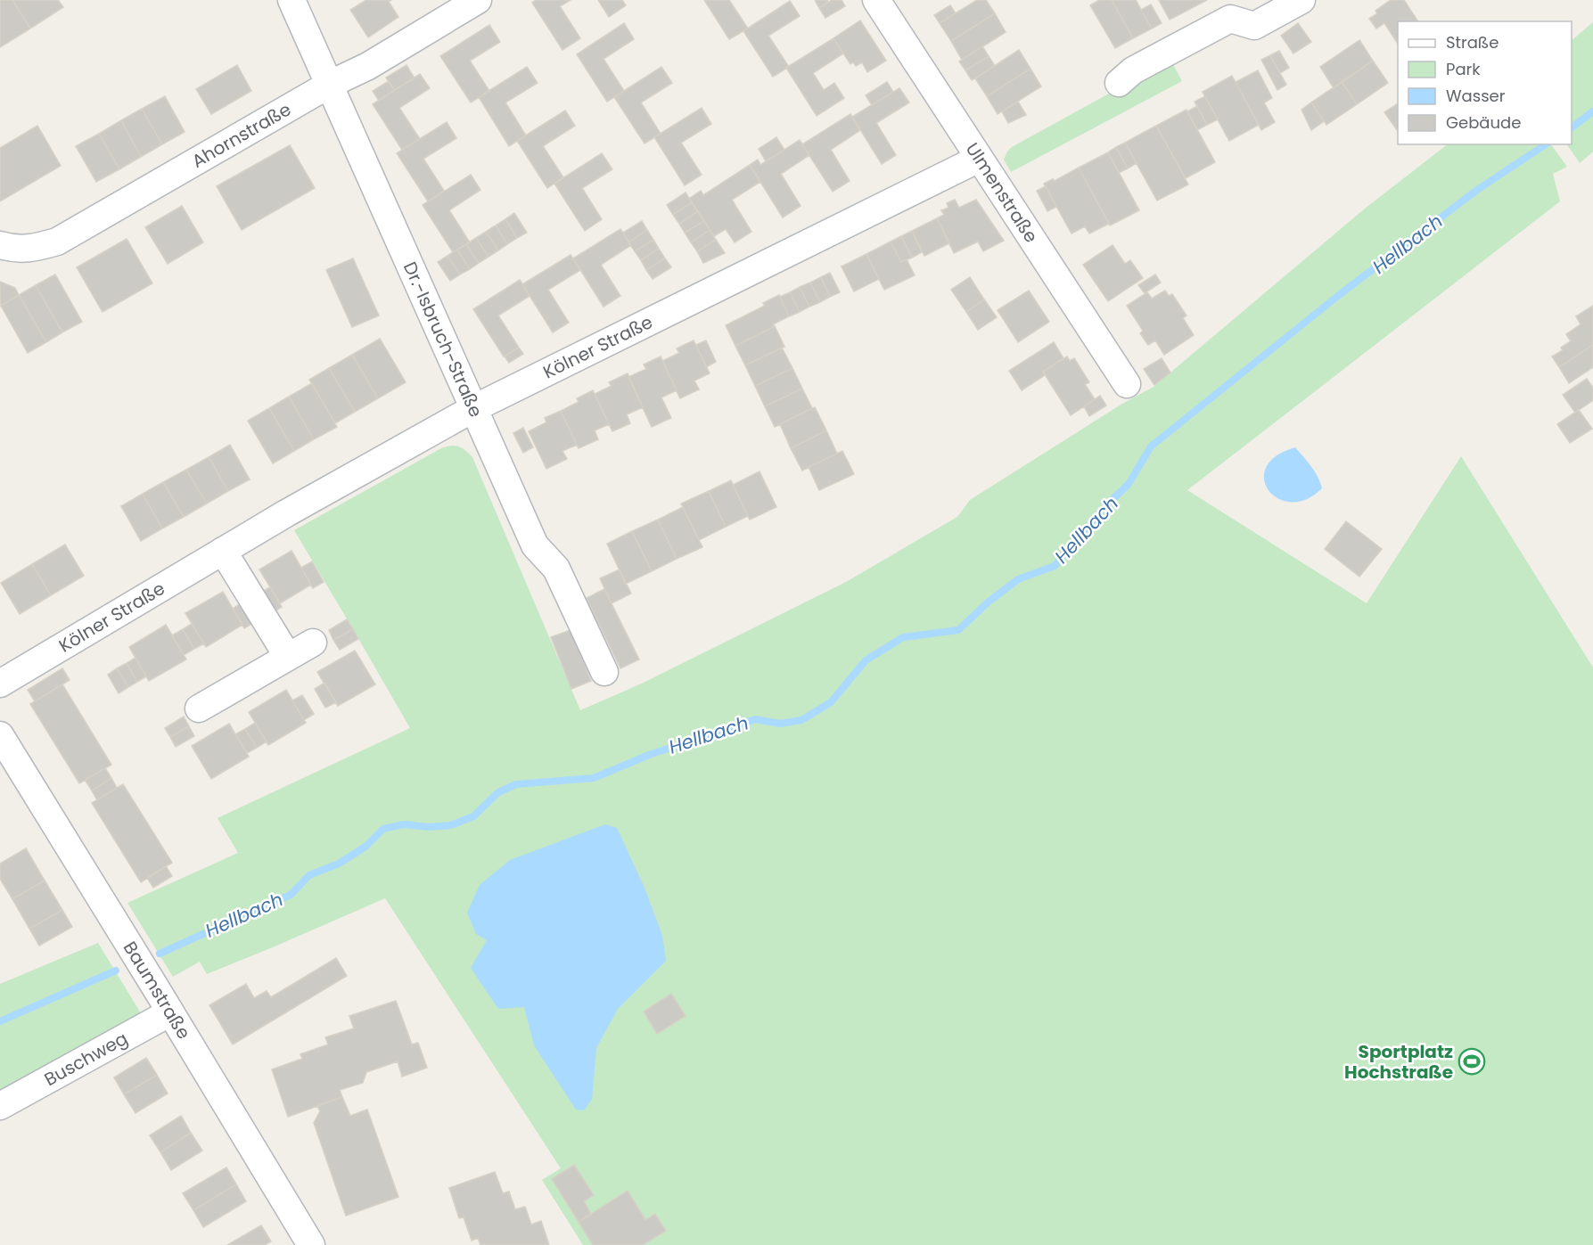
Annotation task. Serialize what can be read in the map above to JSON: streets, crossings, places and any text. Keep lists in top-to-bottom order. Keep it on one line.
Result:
{"streets":{"street":["Ahornstraße","Ulmenstraße","Dr.-Isbruch-Straße","Kölner Straße","Baumstraße","Buschweg"]},"crossings":[["Ahornstraße","Dr.-Isbruch-Straße"],["Ulmenstraße","Kölner Straße"],["Dr.-Isbruch-Straße","Kölner Straße"],["Baumstraße","Buschweg"]],"water":["Hellbach"],"places":{"sports":["Sportplatz Hochstraße"]},"legend":["Straße","Park","Wasser","Gebäude"]}
